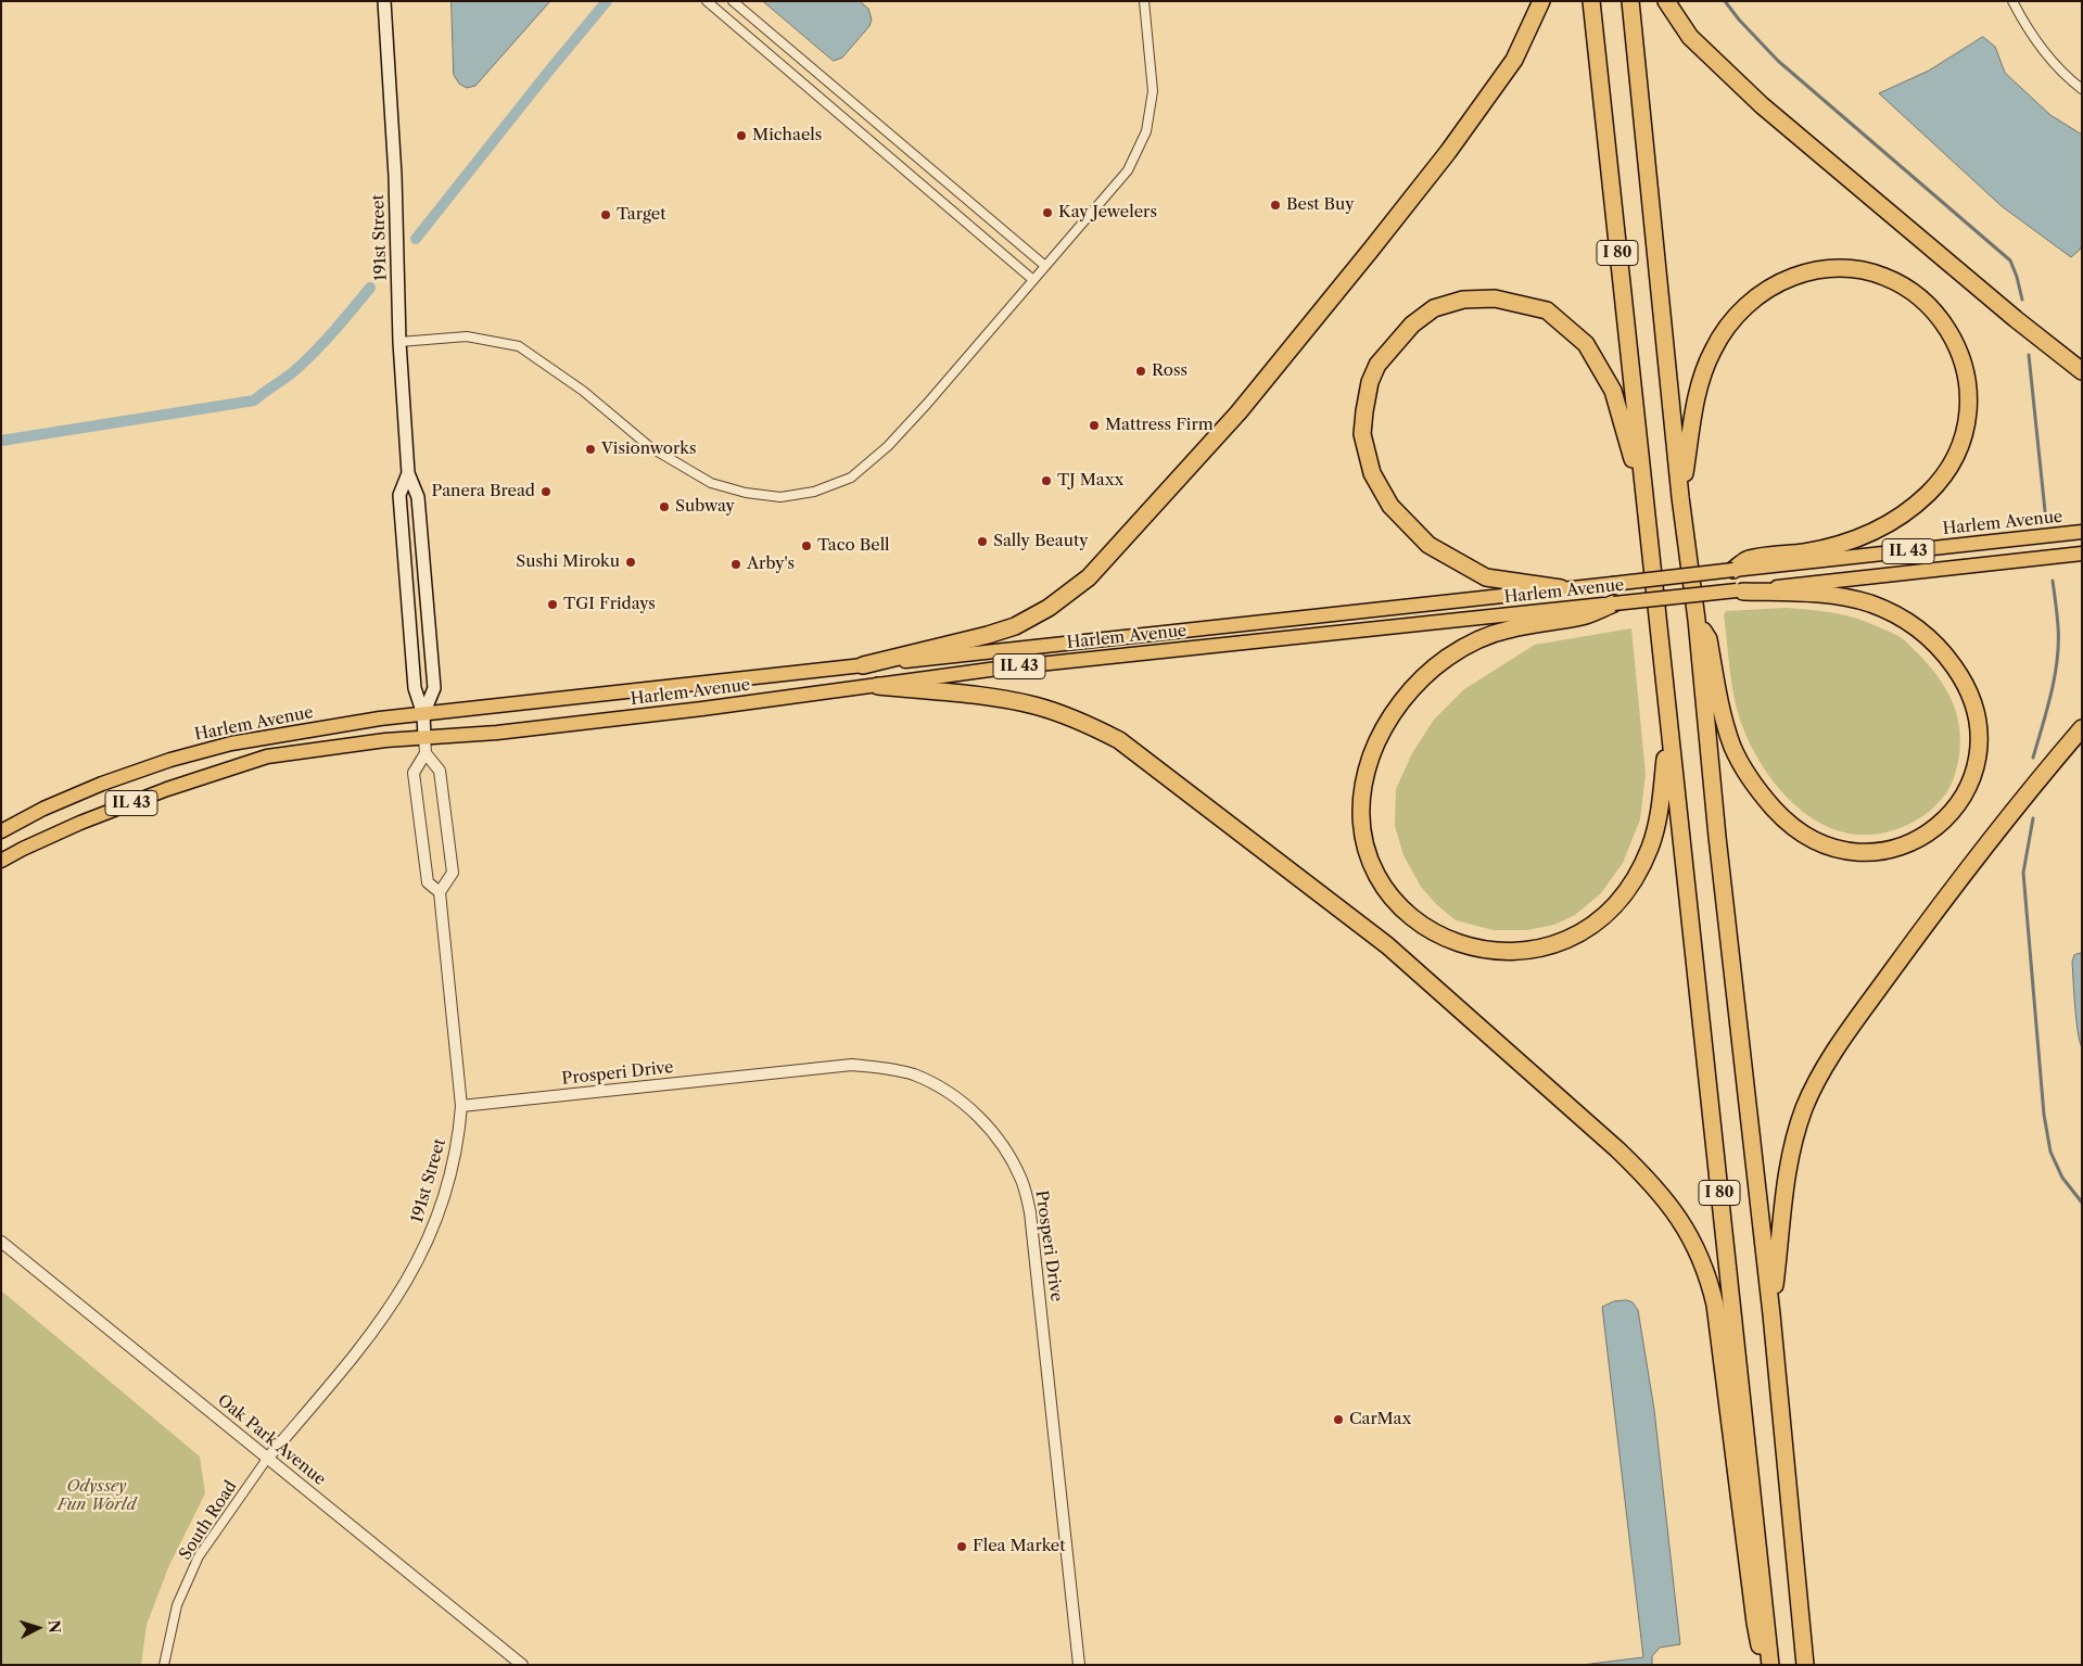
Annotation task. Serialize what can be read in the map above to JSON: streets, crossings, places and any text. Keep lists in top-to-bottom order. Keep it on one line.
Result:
{"streets":{"highway":["I 80"],"main road":["191st Street","Harlem Avenue","IL 43"],"street":["Prosperi Drive","Oak Park Avenue","South Road"]},"crossings":[["191st Street","Harlem Avenue"],["191st Street","Prosperi Drive"],["191st Street","Oak Park Avenue"],["191st Street","South Road"],["Oak Park Avenue","South Road"]],"parks":["Odyssey Fun World"],"places":["Michaels","Best Buy","Kay Jewelers","Target","Ross","Mattress Firm","Visionworks","TJ Maxx","Panera Bread","Subway","Sally Beauty","Taco Bell","Sushi Miroku","Arby's","TGI Fridays","CarMax","Flea Market"],"north":"right"}
